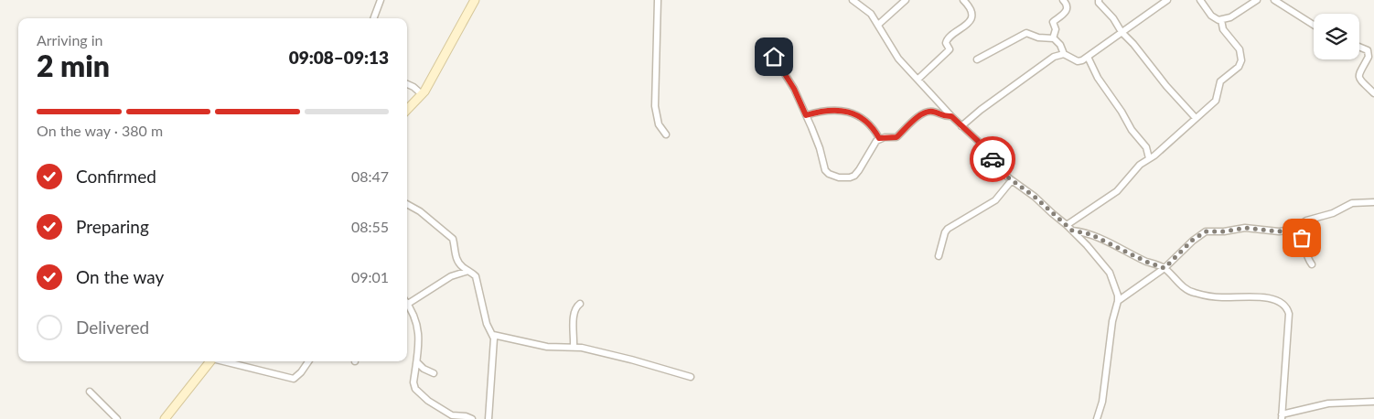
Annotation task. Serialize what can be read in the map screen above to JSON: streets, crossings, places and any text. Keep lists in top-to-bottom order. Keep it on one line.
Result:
{"page":{"heading":["2 min","Arriving in","09:08–09:13"],"bar":"On the way · 380 m","list":[["Confirmed","08:47"],["Preparing","08:55"],["On the way","09:01"],"Delivered"]}}
